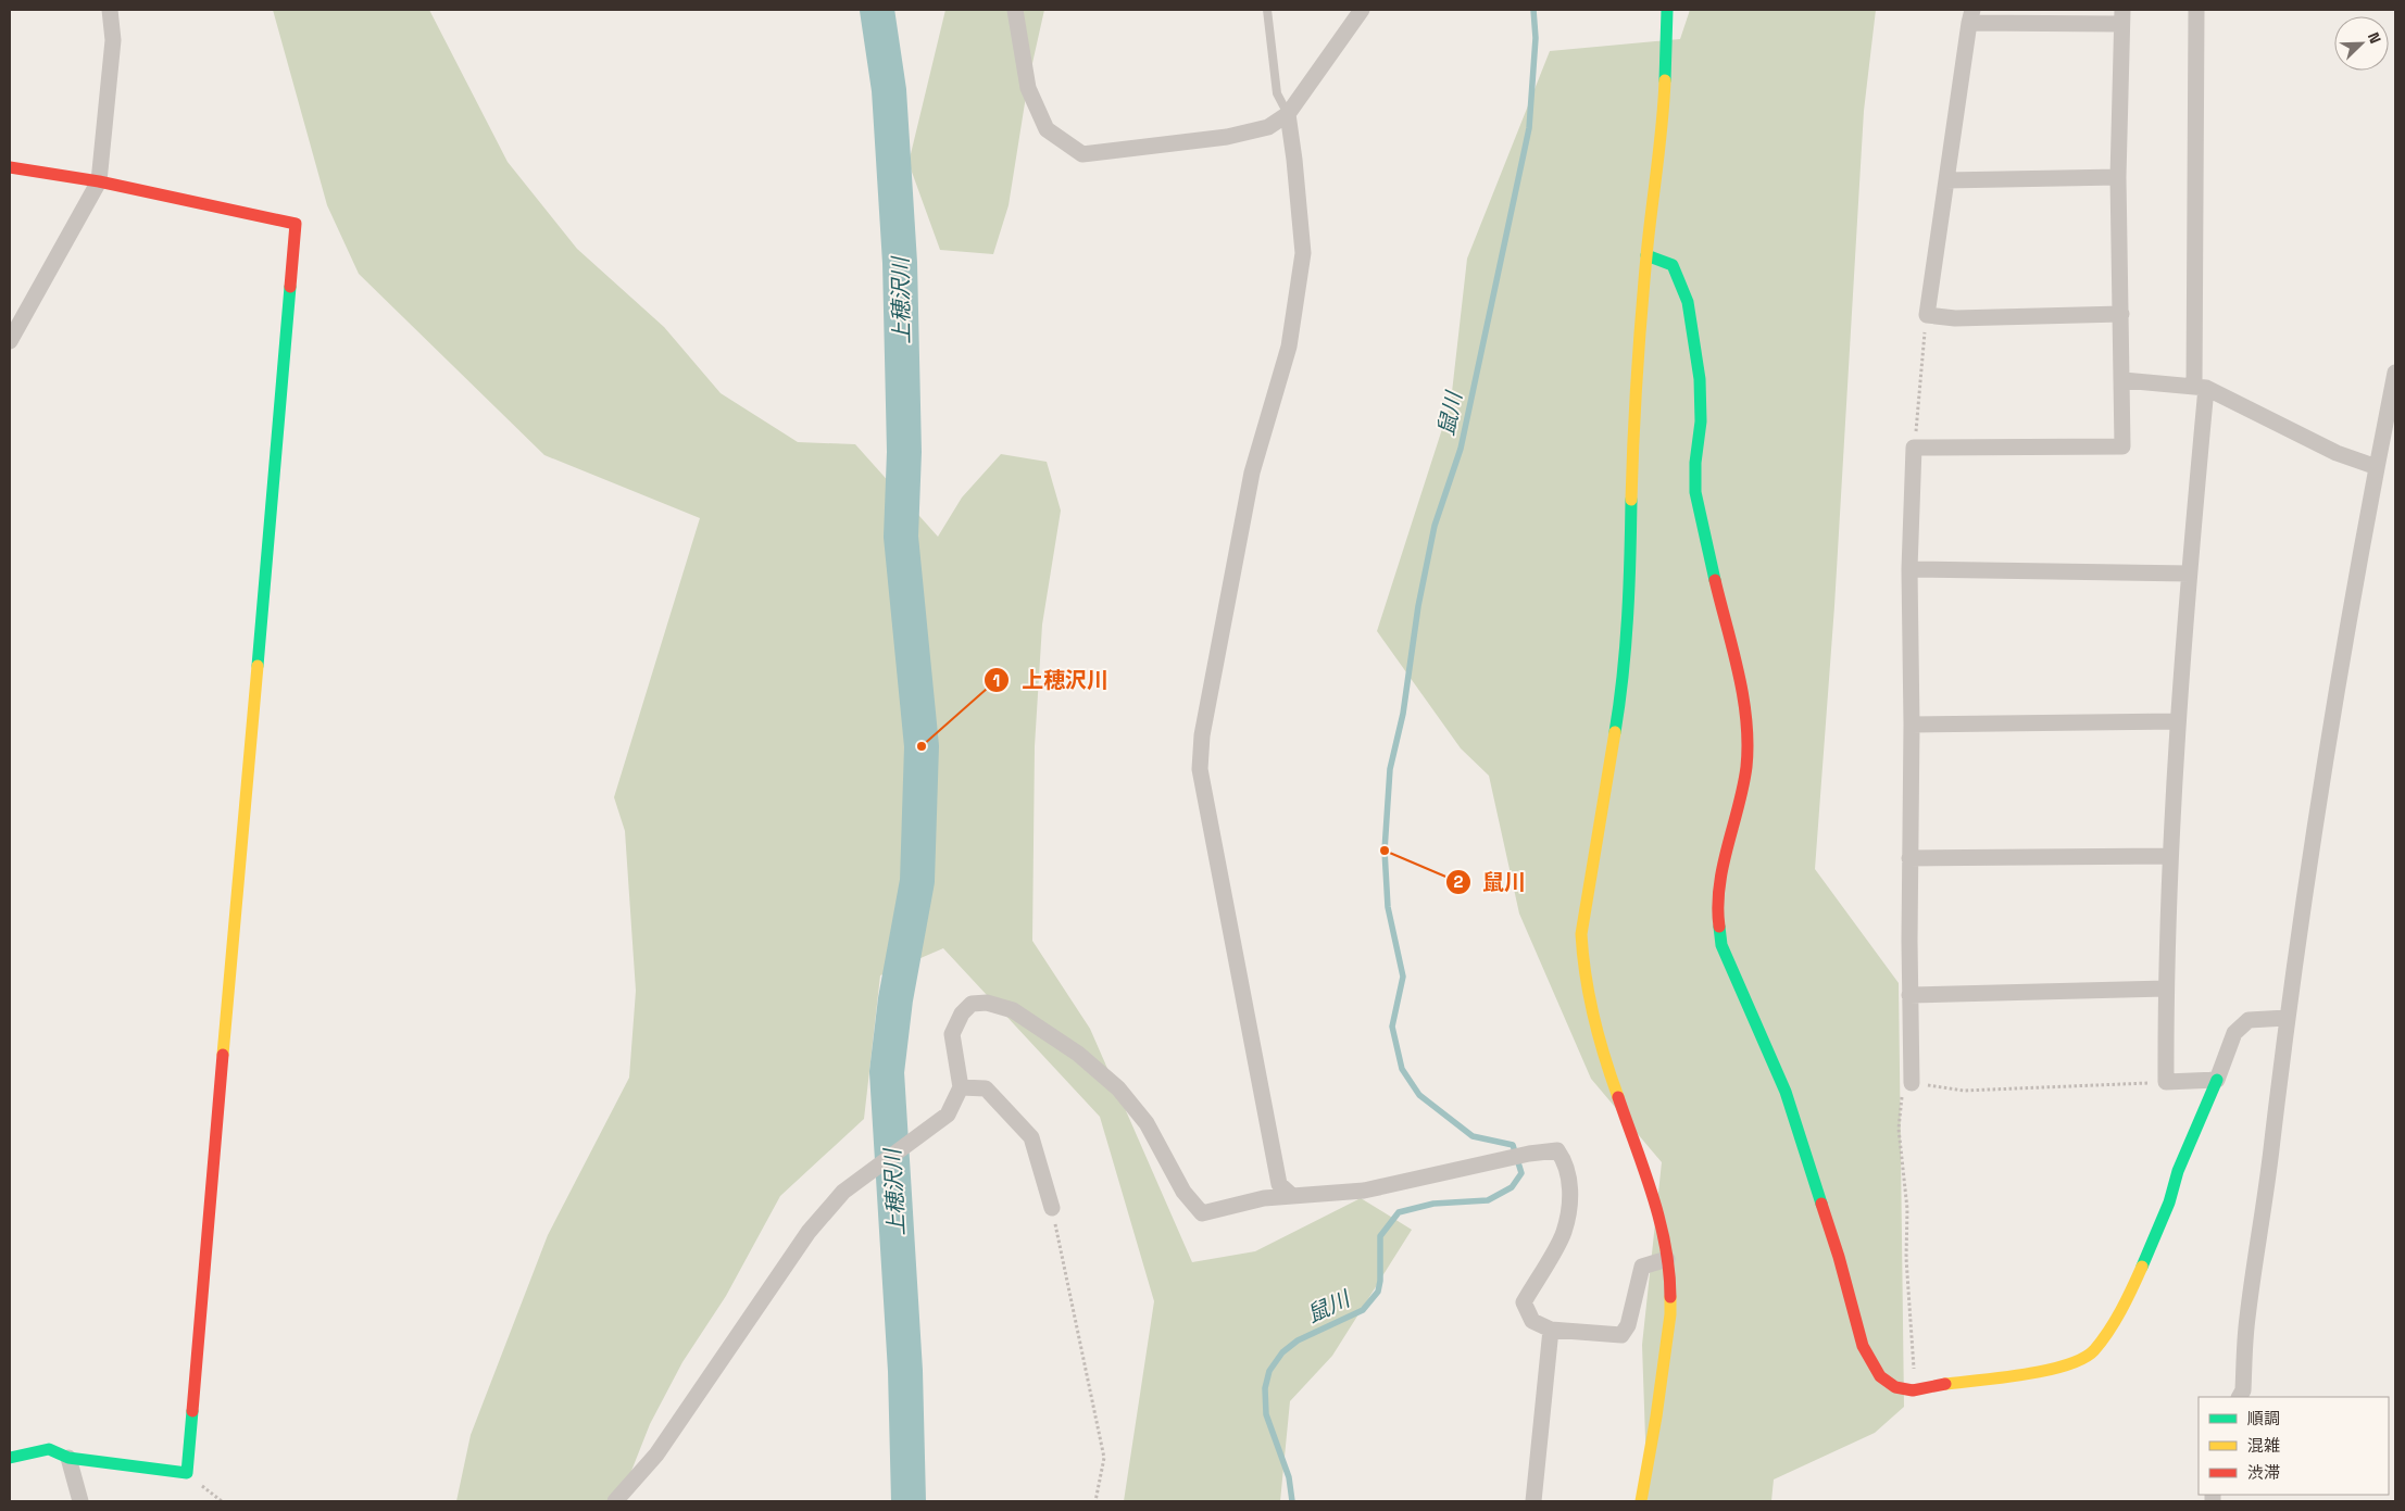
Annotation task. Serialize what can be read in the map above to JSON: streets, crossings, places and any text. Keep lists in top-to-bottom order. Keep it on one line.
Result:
{"water":["上穂沢川","鼠川"],"places":["上穂沢川","鼠川"],"legend":["順調","混雑","渋滞"],"north":"top right"}
